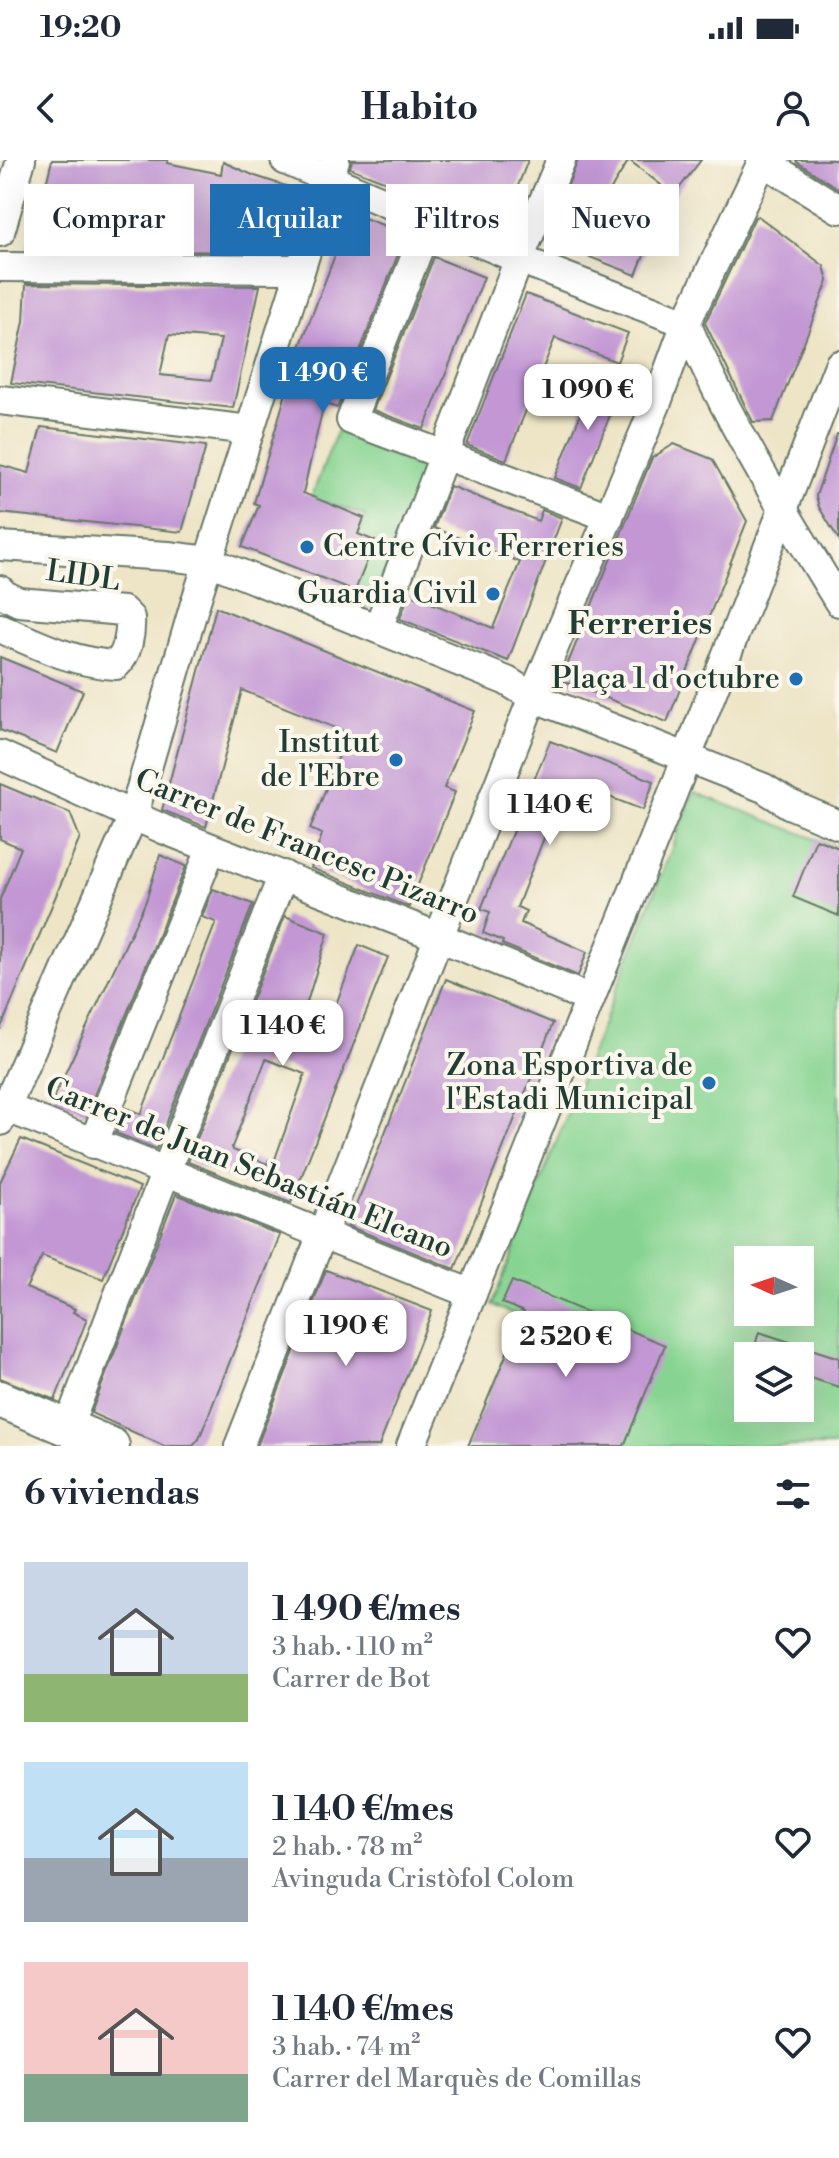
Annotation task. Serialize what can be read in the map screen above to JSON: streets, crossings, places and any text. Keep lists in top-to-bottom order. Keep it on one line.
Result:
{"streets":{"street":["LIDL","Carrer de Francesc Pizarro","Carrer de Juan Sebastián Elcano"]},"districts":["Ferreries"],"places":["Centre Cívic Ferreries","Guardia Civil","Plaça 1 d'octubre","Institut de l'Ebre","Zona Esportiva de l'Estadi Municipal"],"north":"left","page":{"status":"19:20","header":"Habito","chip":["Comprar","Alquilar","Filtros","Nuevo"],"price":["1 490 €","1 090 €","1 140 €","1 140 €","1 190 €","2 520 €"],"heading":"6 viviendas","list":[{"name":"1 490 €/mes","note":"3 hab. · 110 m² · Carrer de Bot"},{"name":"1 140 €/mes","note":"2 hab. · 78 m² · Avinguda Cristòfol Colom"},{"name":"1 140 €/mes","note":"3 hab. · 74 m² · Carrer del Marquès de Comillas"}]}}
